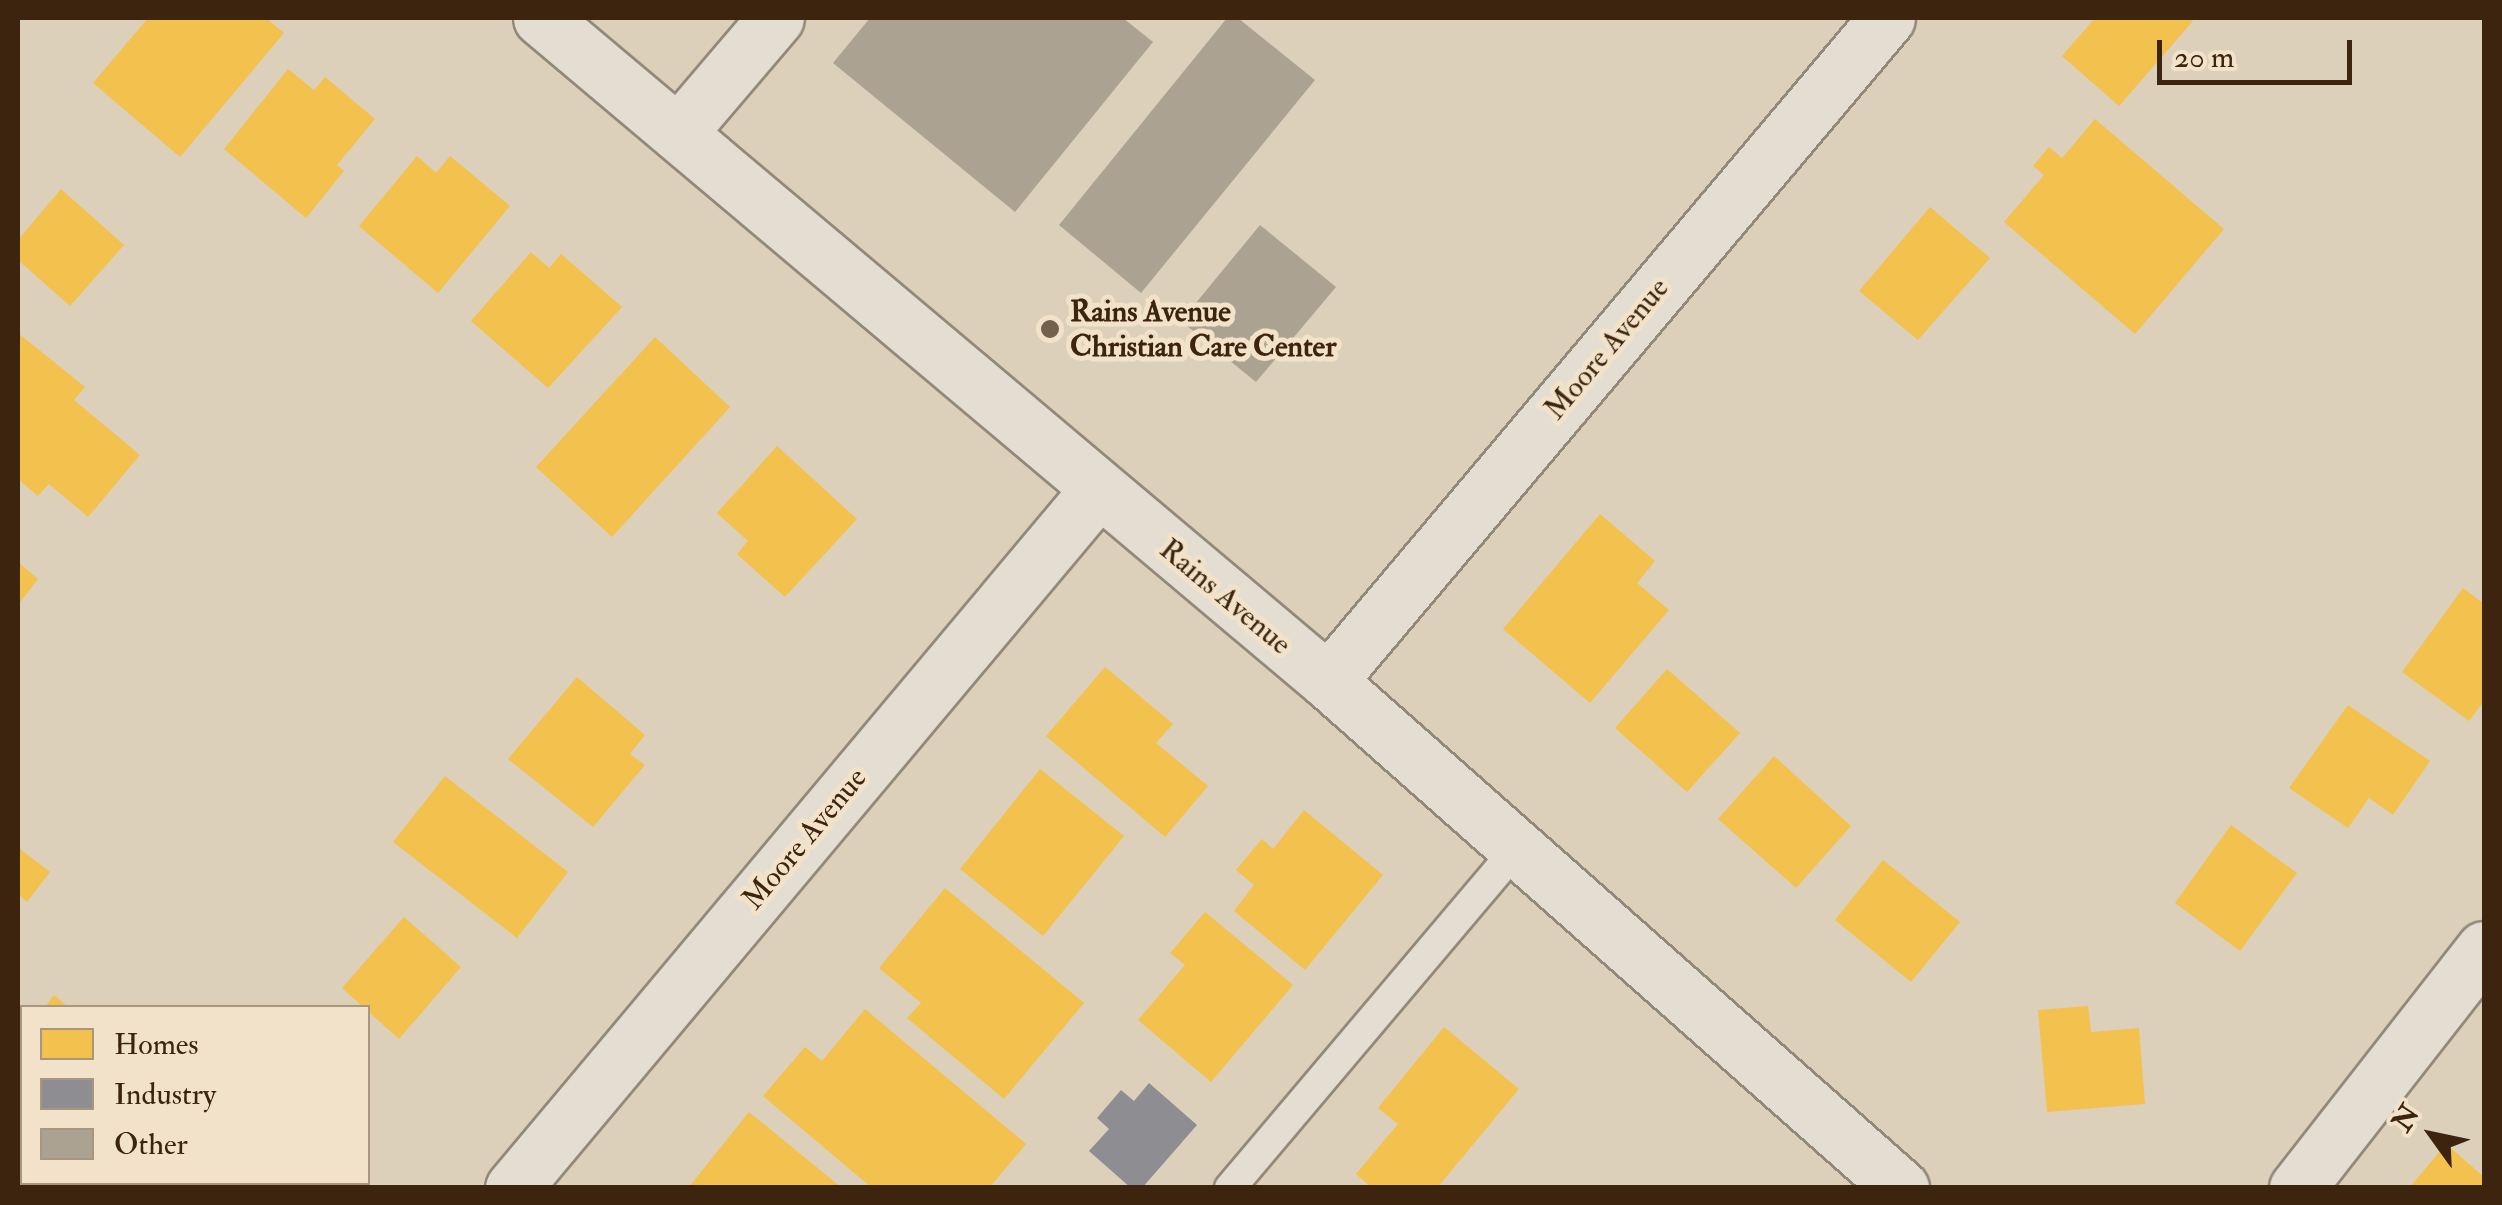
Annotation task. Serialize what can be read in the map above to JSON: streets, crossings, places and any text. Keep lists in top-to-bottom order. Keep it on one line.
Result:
{"streets":{"street":["Moore Avenue","Rains Avenue"]},"crossings":[["Moore Avenue","Rains Avenue"]],"places":["Rains Avenue Christian Care Center"],"legend":["Homes","Industry","Other"],"scale_bar":"20 m","north":"top left"}
